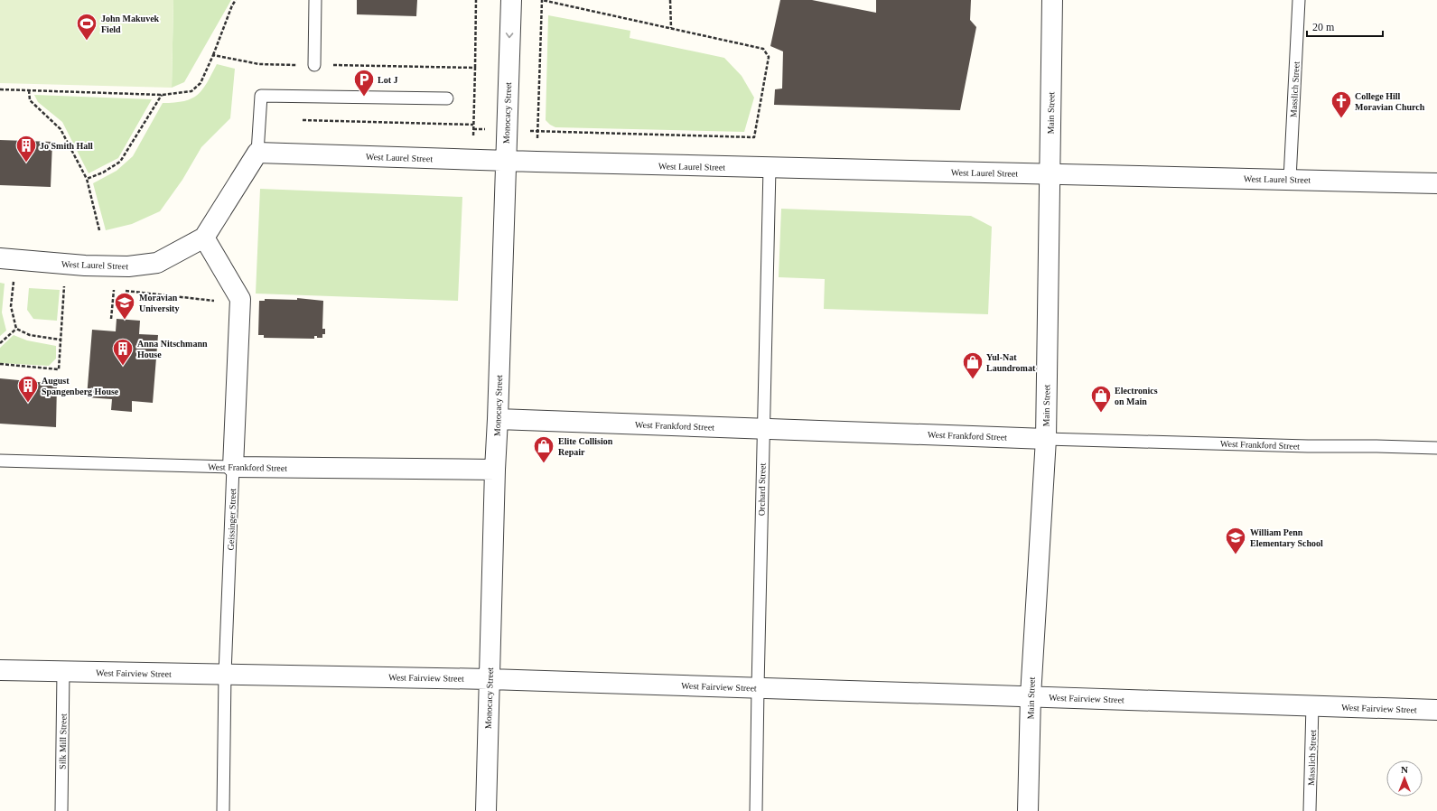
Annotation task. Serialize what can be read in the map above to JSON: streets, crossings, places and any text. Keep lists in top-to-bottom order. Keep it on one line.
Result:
{"streets":{"street":["Monocacy Street","Main Street","West Laurel Street","West Frankford Street","Geissinger Street","West Fairview Street"],"lane":["Masslich Street","Orchard Street","Silk Mill Street"]},"crossings":[["Masslich Street","West Laurel Street"],["Masslich Street","West Fairview Street"],["Monocacy Street","West Laurel Street"],["Monocacy Street","West Frankford Street"],["Monocacy Street","West Fairview Street"],["Main Street","West Laurel Street"],["Main Street","West Frankford Street"],["Main Street","West Fairview Street"],["West Laurel Street","Orchard Street"],["West Laurel Street","Geissinger Street"],["West Frankford Street","Orchard Street"],["West Frankford Street","Geissinger Street"],["Orchard Street","West Fairview Street"],["Geissinger Street","West Fairview Street"],["West Fairview Street","Silk Mill Street"]],"places":{"sports":["John Makuvek Field"],"parking":["Lot J"],"church":["College Hill Moravian Church"],"building":["Jo Smith Hall","Anna Nitschmann House","August Spangenberg House"],"school or university":["Moravian University","William Penn Elementary School"],"shop":["Yul-Nat Laundromat","Electronics on Main","Elite Collision Repair"]},"scale_bar":"20 m","north":"top"}
